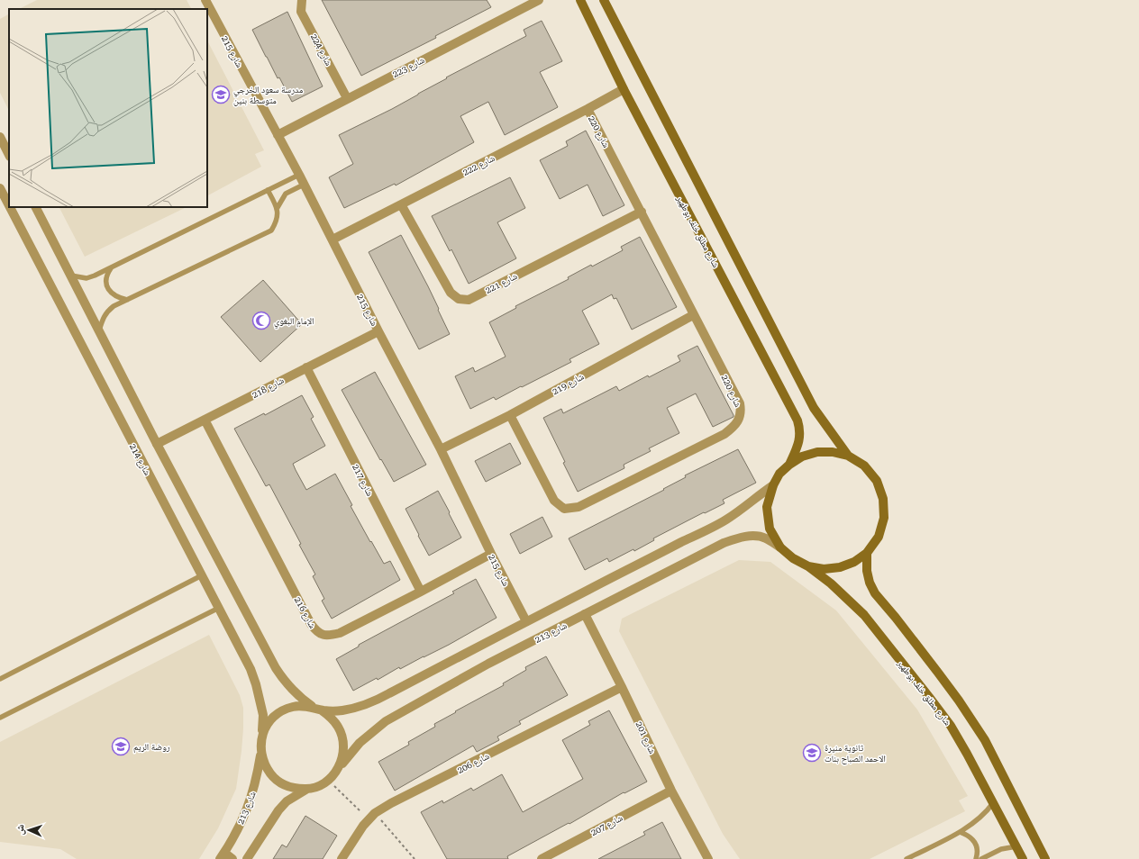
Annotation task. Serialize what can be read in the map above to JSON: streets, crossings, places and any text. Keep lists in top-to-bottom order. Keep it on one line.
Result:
{"streets":{"main road":["شارع مطلق خلف بوطهير"],"street":["شارع 224","شارع 215","شارع 223","شارع 220","شارع 222","شارع 221","شارع 219","شارع 218","شارع 214","شارع 217","شارع 216","شارع 213","شارع 201","شارع 206","شارع 207"]},"crossings":[["شارع 224","شارع 223"],["شارع 215","شارع 223"],["شارع 215","شارع 222"],["شارع 215","شارع 219"],["شارع 215","شارع 218"],["شارع 215","شارع 216"],["شارع 220","شارع 222"],["شارع 220","شارع 221"],["شارع 220","شارع 219"],["شارع 222","شارع مطلق خلف بوطهير"],["شارع 222","شارع 221"],["شارع مطلق خلف بوطهير","شارع 213"],["شارع 218","شارع 217"],["شارع 218","شارع 216"],["شارع 214","شارع 213"],["شارع 217","شارع 216"],["شارع 213","شارع 201"],["شارع 201","شارع 206"],["شارع 201","شارع 207"]],"places":{"school or university":["مدرسة سعود الخرجي متوسطة بنين","روضة الريم","ثانوية منيرة الاحمد الصباح بنات"],"mosque":["الإمام البغوي"]},"north":"left"}
